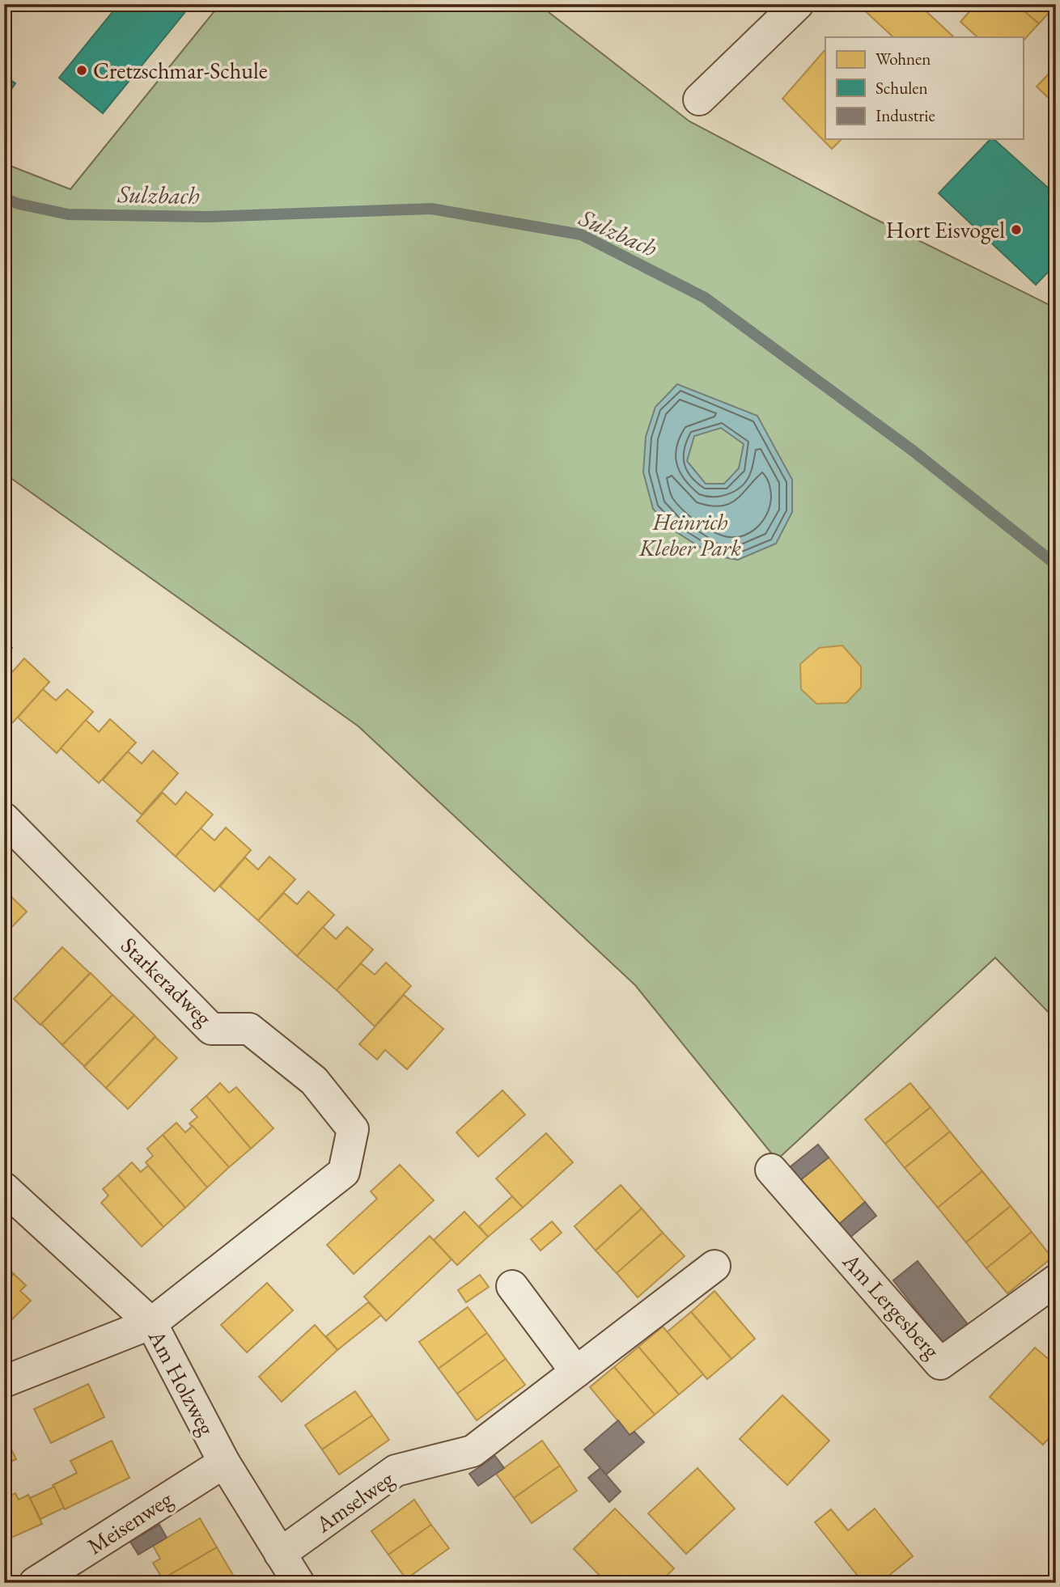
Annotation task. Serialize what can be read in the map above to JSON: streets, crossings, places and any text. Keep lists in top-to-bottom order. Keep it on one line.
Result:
{"streets":{"street":["Starkeradweg","Am Lergesberg","Am Holzweg","Amselweg","Meisenweg"]},"crossings":[["Starkeradweg","Am Holzweg"],["Am Holzweg","Amselweg"],["Am Holzweg","Meisenweg"]],"water":["Sulzbach"],"parks":["Heinrich Kleber Park"],"places":["Cretzschmar-Schule","Hort Eisvogel"],"legend":["Wohnen","Schulen","Industrie"]}
